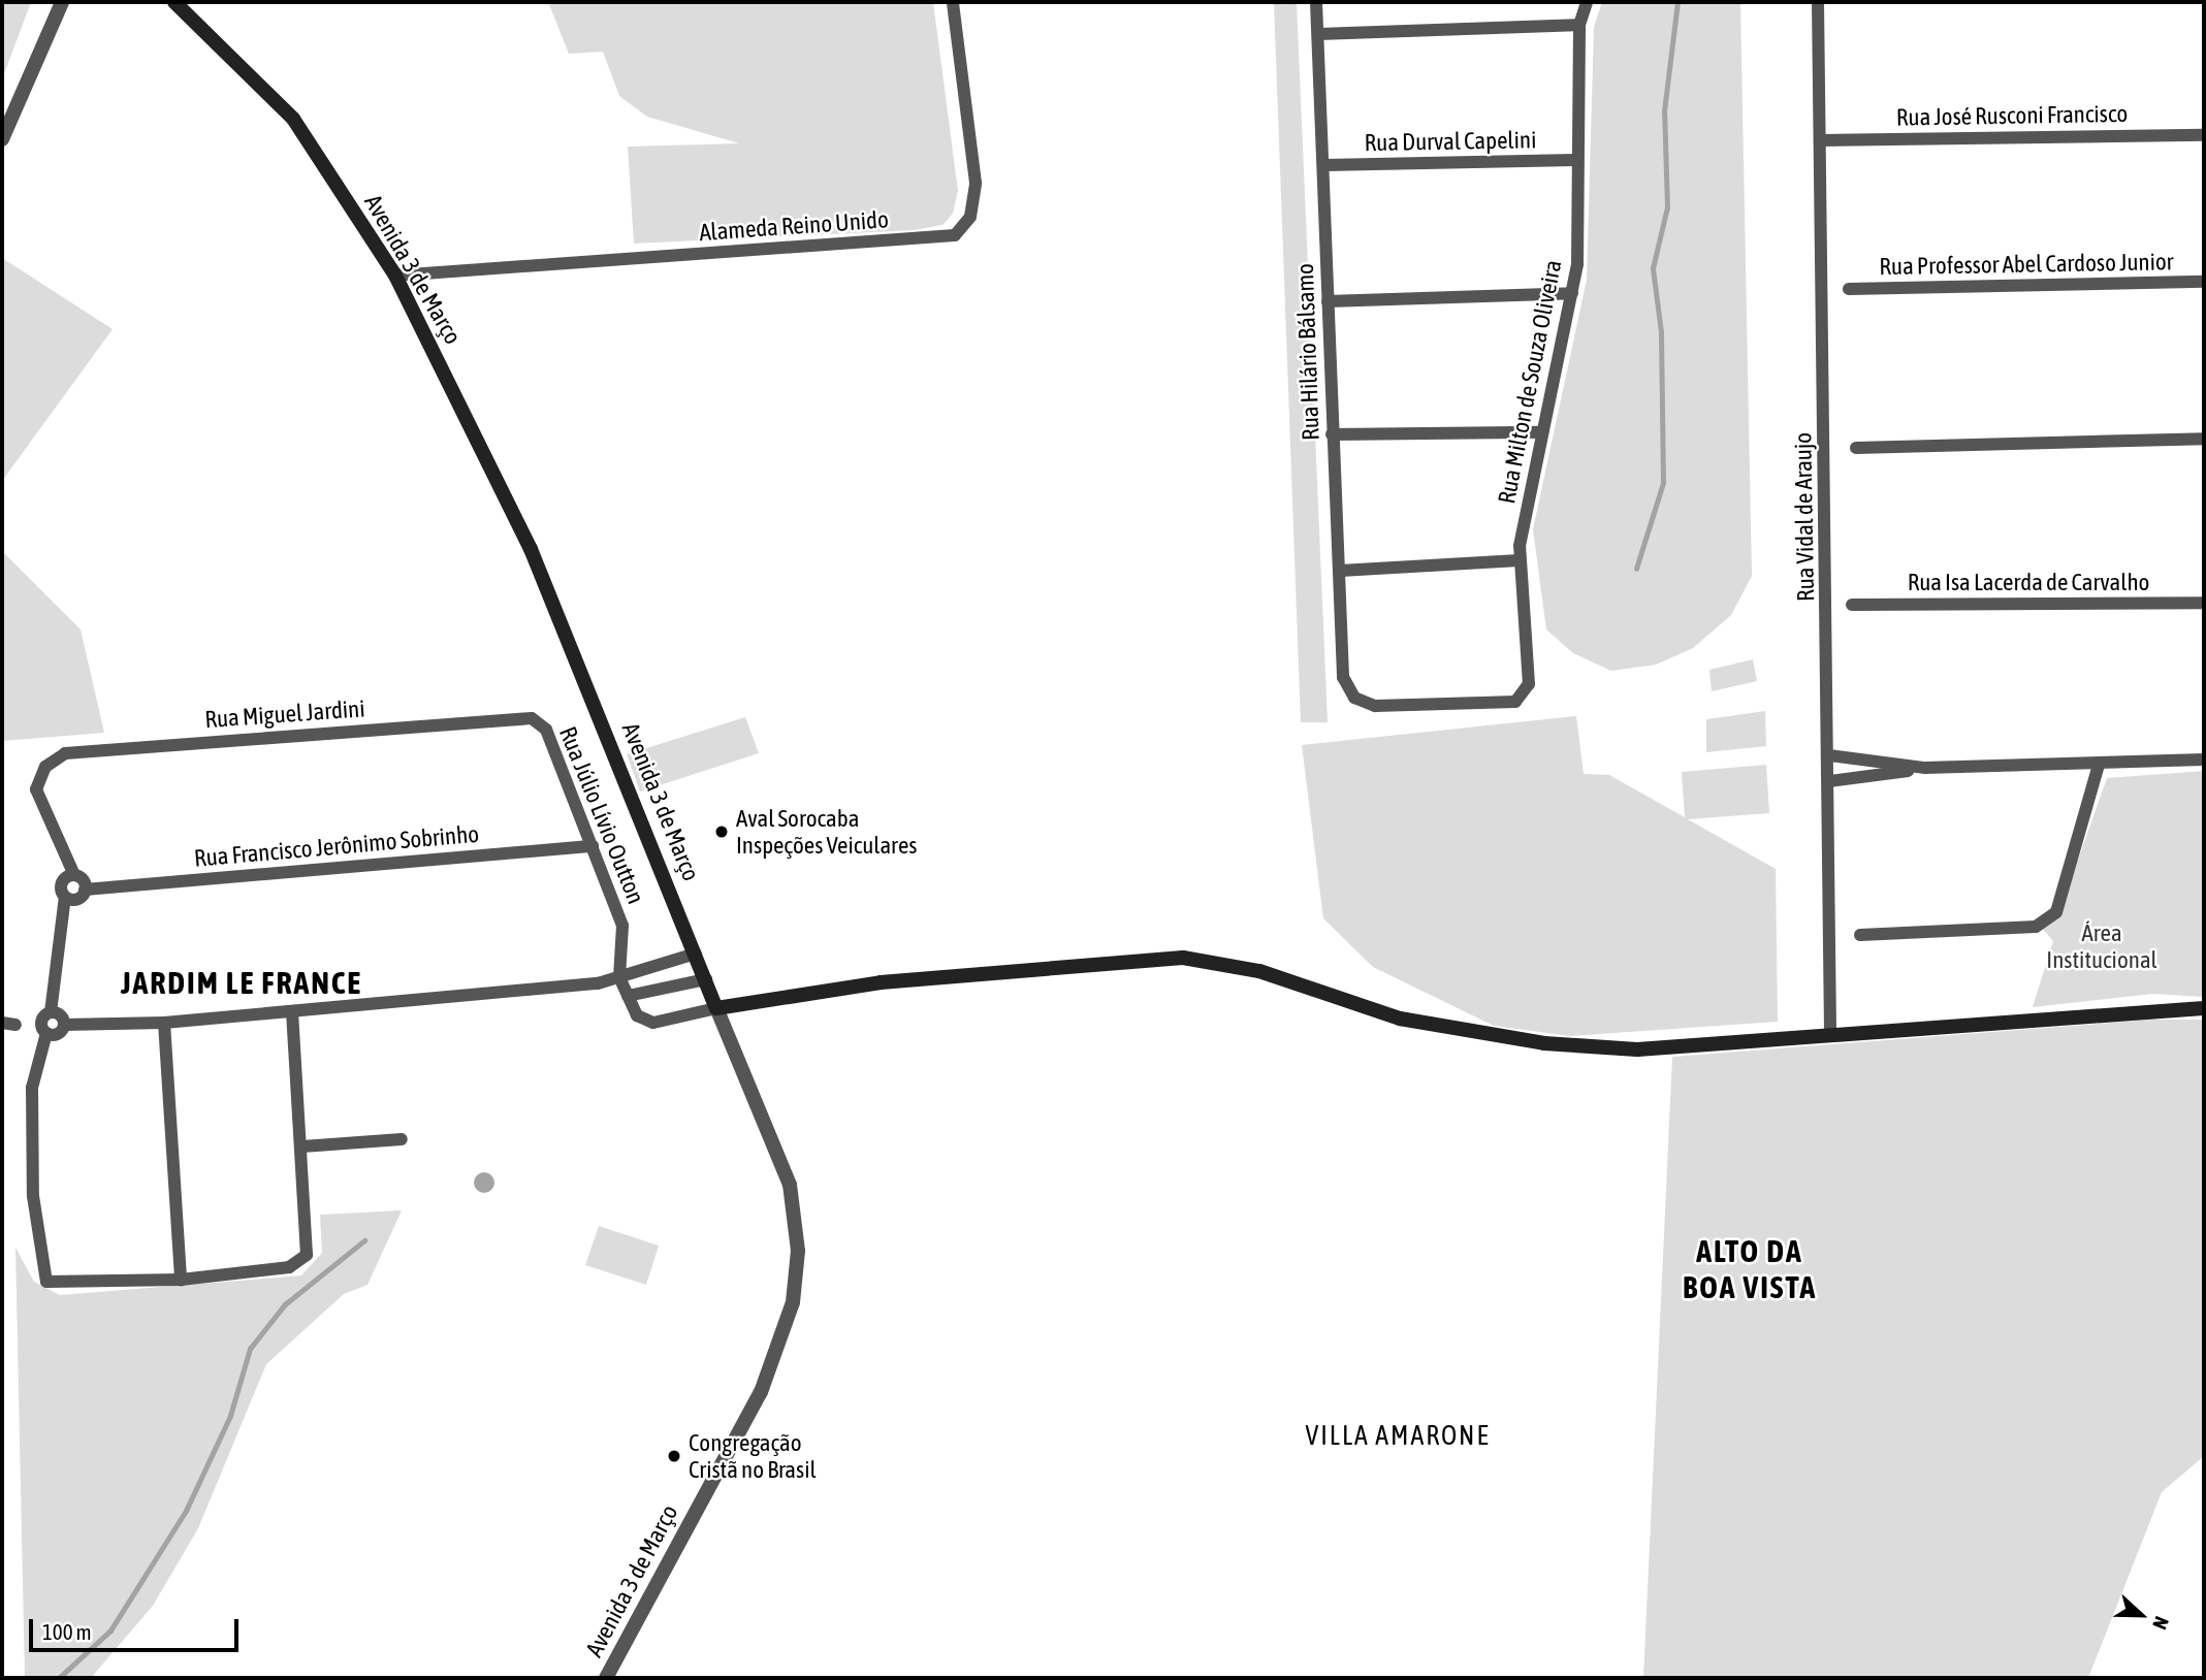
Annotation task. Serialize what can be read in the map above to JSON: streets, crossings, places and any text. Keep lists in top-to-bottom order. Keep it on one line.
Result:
{"streets":{"main road":["Avenida 3 de Março"],"street":["Rua José Rusconi Francisco","Rua Durval Capelini","Alameda Reino Unido","Rua Professor Abel Cardoso Junior","Rua Hilário Bálsamo","Rua Milton de Souza Oliveira","Rua Vidal de Araujo","Rua Isa Lacerda de Carvalho","Rua Miguel Jardini","Rua Júlio Lívio Outton","Rua Francisco Jerônimo Sobrinho"]},"crossings":[["Rua José Rusconi Francisco","Rua Vidal de Araujo"],["Rua Durval Capelini","Rua Hilário Bálsamo"],["Rua Durval Capelini","Rua Milton de Souza Oliveira"],["Alameda Reino Unido","Avenida 3 de Março"],["Rua Hilário Bálsamo","Rua Milton de Souza Oliveira"],["Rua Miguel Jardini","Rua Júlio Lívio Outton"],["Rua Júlio Lívio Outton","Rua Francisco Jerônimo Sobrinho"]],"districts":["JARDIM LE FRANCE","ALTO DA BOA VISTA","VILLA AMARONE"],"parks":["Área Institucional"],"places":["Aval Sorocaba Inspeções Veiculares","Congregação Cristã no Brasil"],"scale_bar":"100 m","north":"right"}
